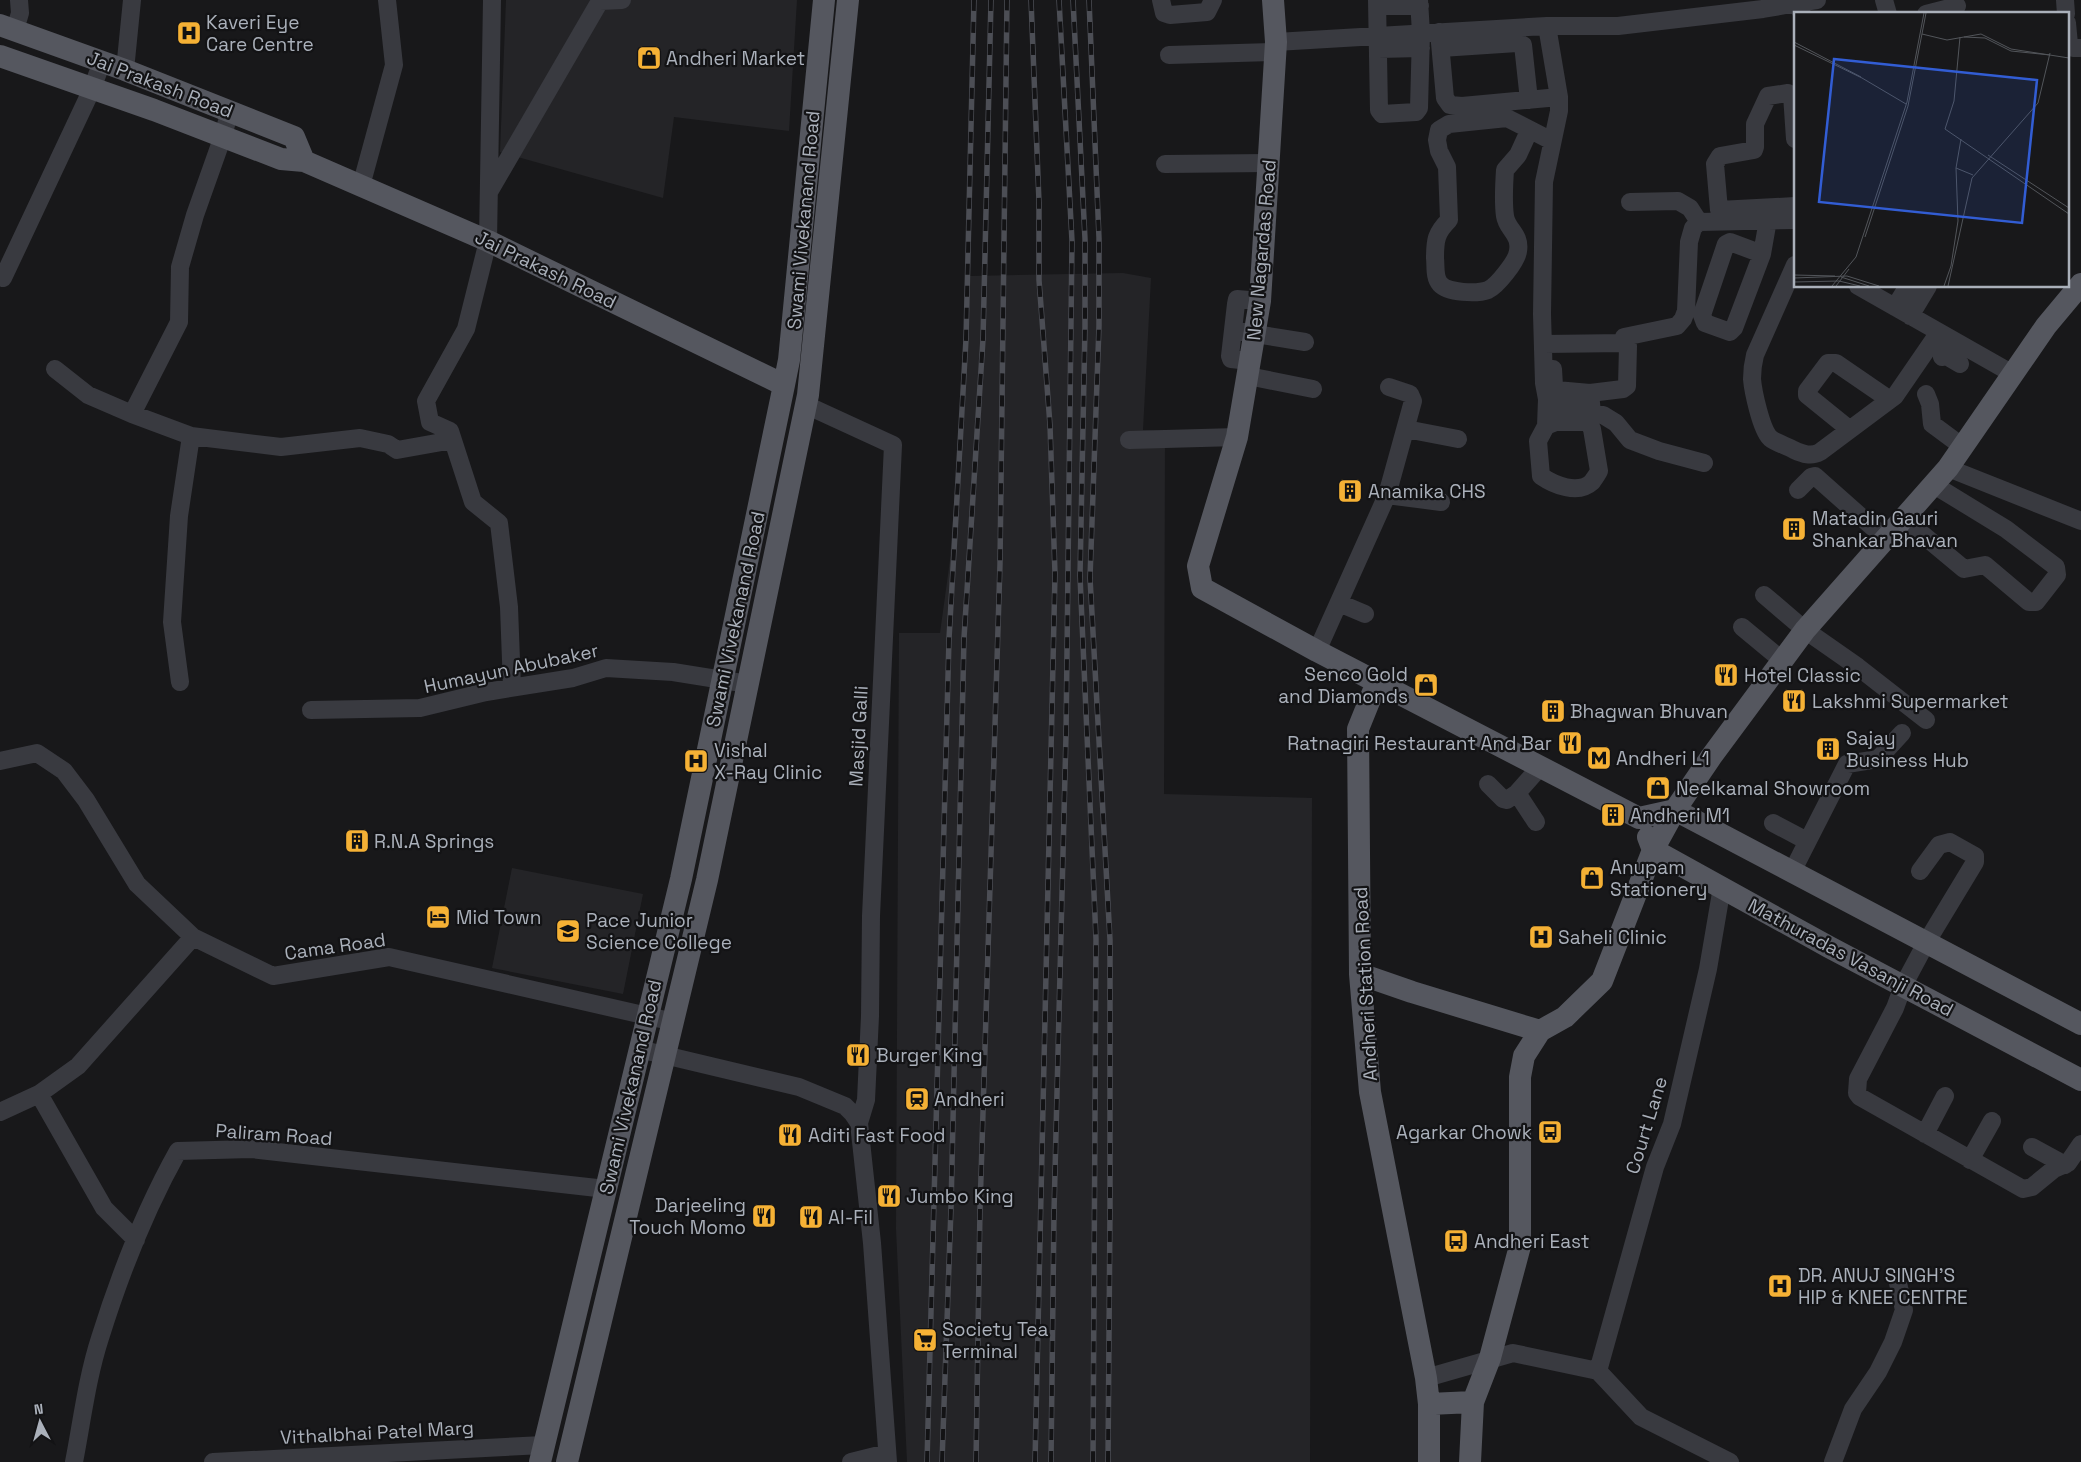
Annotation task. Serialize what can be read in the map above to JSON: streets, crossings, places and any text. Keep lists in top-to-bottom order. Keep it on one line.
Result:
{"streets":{"main road":["Jai Prakash Road","Swami Vivekanand Road","New Nagardas Road","Mathuradas Vasanji Road","Andheri Station Road"],"street":["Humayun Abubaker","Masjid Galli","Cama Road","Court Lane","Paliram Road","Vithalbhai Patel Marg"]},"crossings":[["Jai Prakash Road","Swami Vivekanand Road"],["Swami Vivekanand Road","Humayun Abubaker"],["Swami Vivekanand Road","Masjid Galli"],["Swami Vivekanand Road","Cama Road"],["Swami Vivekanand Road","Paliram Road"],["Swami Vivekanand Road","Vithalbhai Patel Marg"],["Mathuradas Vasanji Road","Court Lane"]],"places":{"hospital":["Kaveri Eye Care Centre","Vishal X-Ray Clinic","Saheli Clinic","DR. ANUJ SINGH'S HIP & KNEE CENTRE"],"shop":["Andheri Market","Senco Gold and Diamonds","Neelkamal Showroom","Anupam Stationery"],"building":["Anamika CHS","Matadin Gauri Shankar Bhavan","Bhagwan Bhuvan","Sajay Business Hub","Andheri M1","R.N.A Springs"],"restaurant":["Hotel Classic","Lakshmi Supermarket","Ratnagiri Restaurant And Bar","Burger King","Aditi Fast Food","Jumbo King","Darjeeling Touch Momo","Al-Fil"],"metro station":["Andheri L1"],"hotel":["Mid Town"],"school or university":["Pace Junior Science College"],"station":["Andheri"],"bus stop":["Agarkar Chowk","Andheri East"],"supermarket":["Society Tea Terminal"]},"north":"top"}
